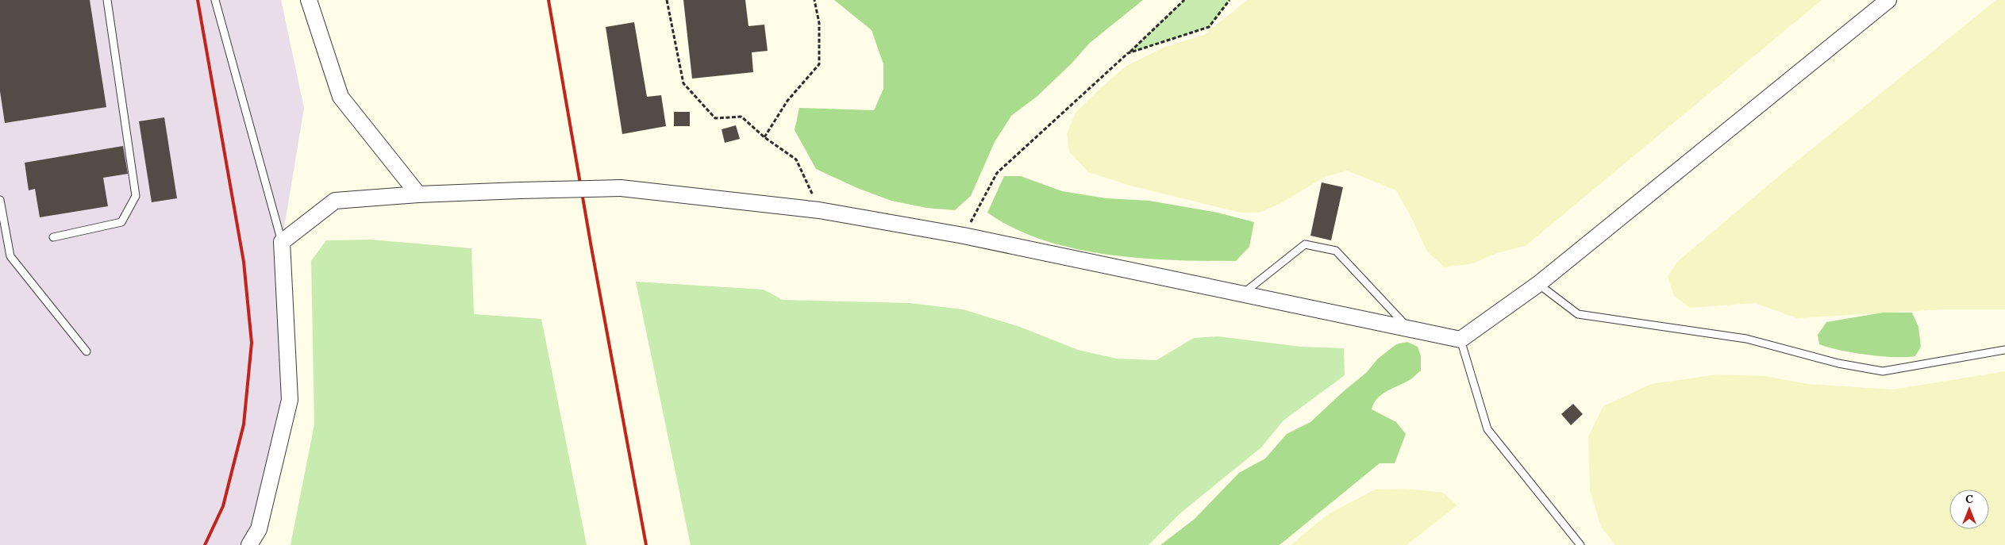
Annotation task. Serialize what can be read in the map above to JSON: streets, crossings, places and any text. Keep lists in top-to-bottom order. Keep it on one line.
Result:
{"north":"top"}
